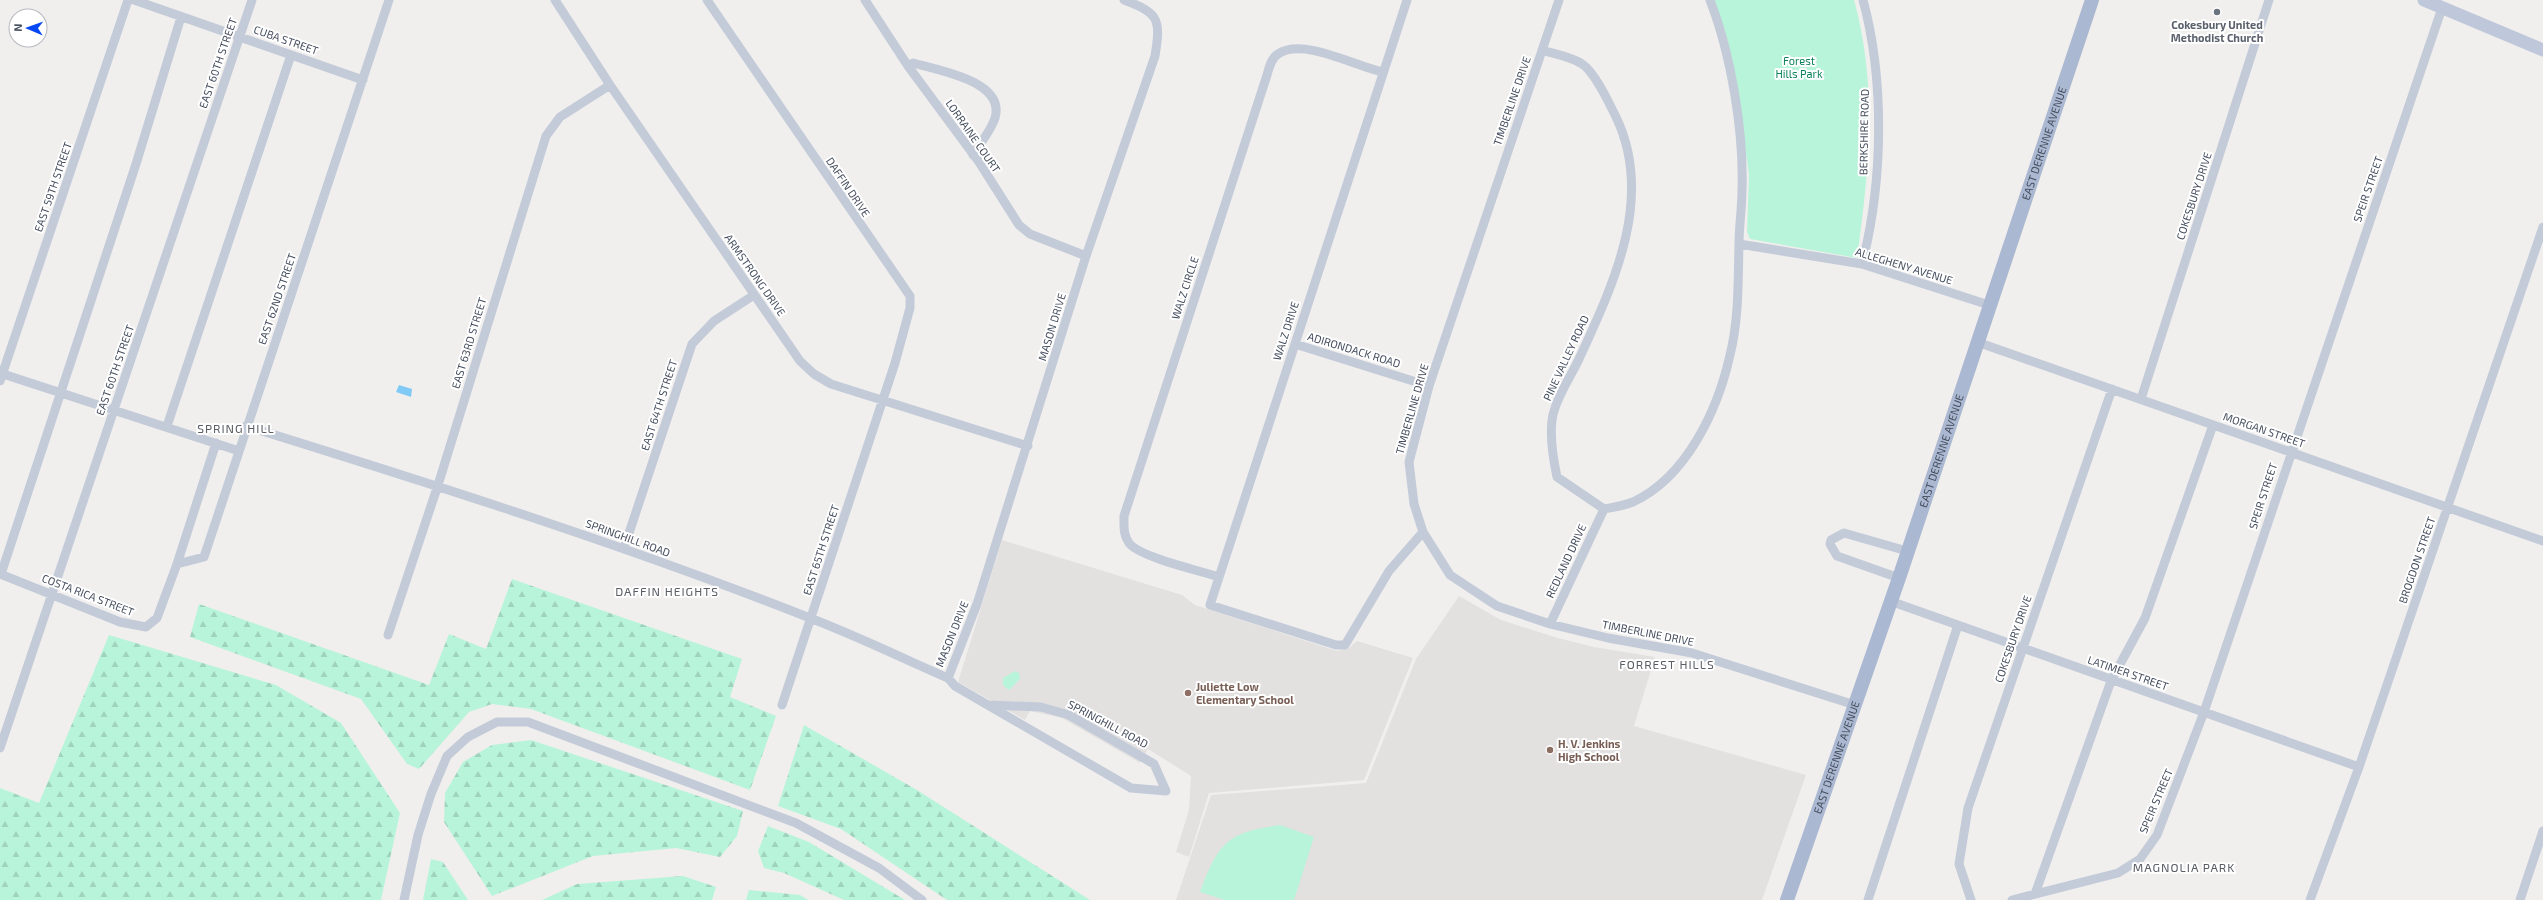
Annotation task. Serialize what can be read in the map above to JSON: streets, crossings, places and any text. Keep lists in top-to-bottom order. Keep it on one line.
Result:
{"streets":{"main road":["EAST DERENNE AVENUE"],"street":["CUBA STREET","EAST 60TH STREET","TIMBERLINE DRIVE","BERKSHIRE ROAD","LORRAINE COURT","EAST 59TH STREET","DAFFIN DRIVE","SPEIR STREET","COKESBURY DRIVE","ALLEGHENY AVENUE","ARMSTRONG DRIVE","WALZ CIRCLE","EAST 62ND STREET","MASON DRIVE","WALZ DRIVE","EAST 63RD STREET","ADIRONDACK ROAD","PINE VALLEY ROAD","EAST 64TH STREET","MORGAN STREET","SPRINGHILL ROAD","EAST 65TH STREET","BROGDON STREET","REDLAND DRIVE","COSTA RICA STREET","LATIMER STREET"]},"crossings":[["CUBA STREET","EAST 60TH STREET"],["CUBA STREET","EAST 62ND STREET"],["EAST 60TH STREET","COSTA RICA STREET"],["TIMBERLINE DRIVE","EAST DERENNE AVENUE"],["TIMBERLINE DRIVE","WALZ DRIVE"],["TIMBERLINE DRIVE","ADIRONDACK ROAD"],["TIMBERLINE DRIVE","PINE VALLEY ROAD"],["TIMBERLINE DRIVE","REDLAND DRIVE"],["BERKSHIRE ROAD","ALLEGHENY AVENUE"],["LORRAINE COURT","MASON DRIVE"],["EAST DERENNE AVENUE","ALLEGHENY AVENUE"],["EAST DERENNE AVENUE","MORGAN STREET"],["EAST DERENNE AVENUE","LATIMER STREET"],["DAFFIN DRIVE","ARMSTRONG DRIVE"],["DAFFIN DRIVE","EAST 65TH STREET"],["SPEIR STREET","MORGAN STREET"],["SPEIR STREET","LATIMER STREET"],["COKESBURY DRIVE","MORGAN STREET"],["COKESBURY DRIVE","LATIMER STREET"],["ARMSTRONG DRIVE","MASON DRIVE"],["ARMSTRONG DRIVE","EAST 63RD STREET"],["ARMSTRONG DRIVE","EAST 64TH STREET"],["ARMSTRONG DRIVE","EAST 65TH STREET"],["WALZ CIRCLE","WALZ DRIVE"],["EAST 62ND STREET","SPRINGHILL ROAD"],["EAST 62ND STREET","COSTA RICA STREET"],["MASON DRIVE","SPRINGHILL ROAD"],["WALZ DRIVE","ADIRONDACK ROAD"],["EAST 63RD STREET","SPRINGHILL ROAD"],["PINE VALLEY ROAD","REDLAND DRIVE"],["EAST 64TH STREET","SPRINGHILL ROAD"],["MORGAN STREET","BROGDON STREET"],["SPRINGHILL ROAD","EAST 65TH STREET"],["BROGDON STREET","LATIMER STREET"]],"districts":["SPRING HILL","DAFFIN HEIGHTS","FORREST HILLS","MAGNOLIA PARK"],"parks":["Forest Hills Park"],"places":["Cokesbury United Methodist Church","Juliette Low Elementary School","H. V. Jenkins High School"],"north":"left"}
